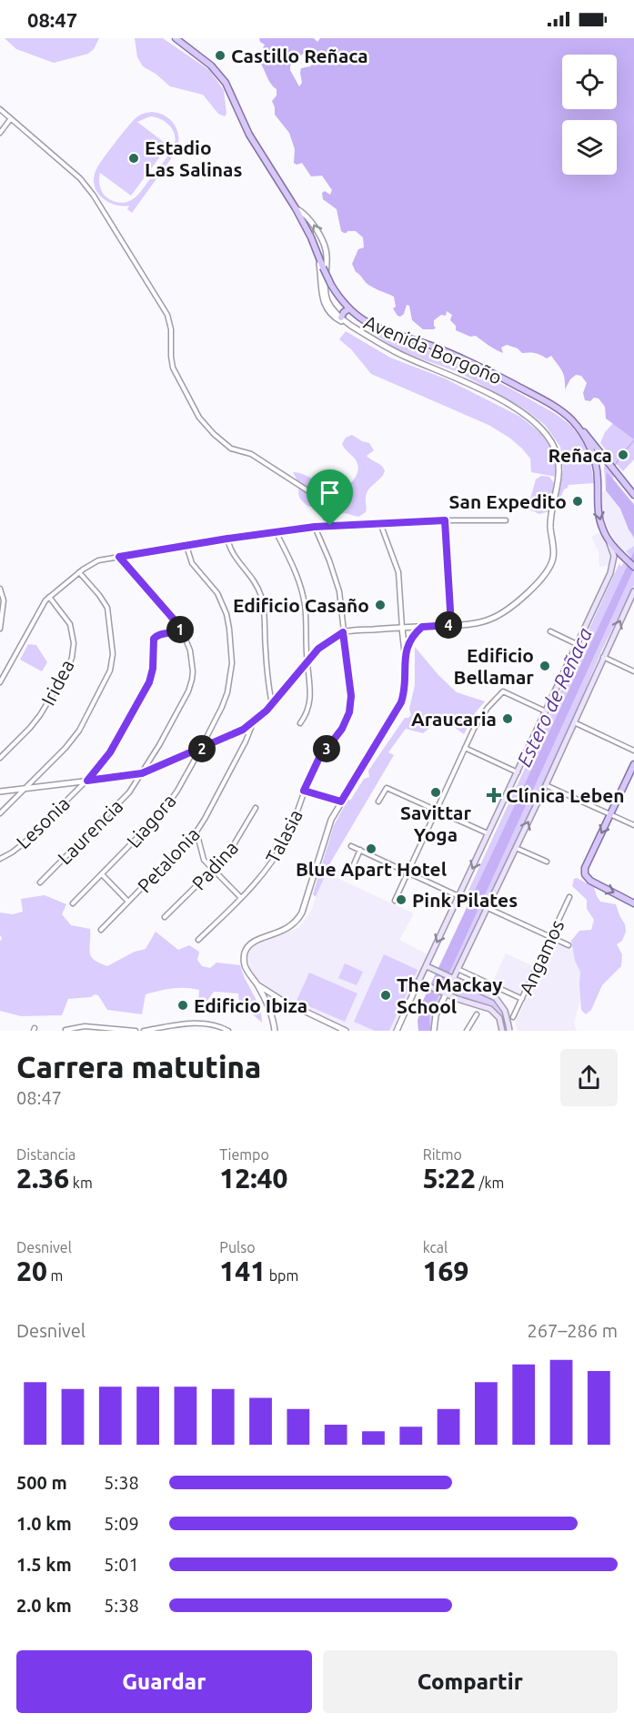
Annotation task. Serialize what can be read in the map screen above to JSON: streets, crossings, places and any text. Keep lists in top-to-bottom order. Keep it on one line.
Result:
{"streets":{"main road":["Avenida Borgoño"],"street":["Iridea","Liagora","Lesonia","Laurencia","Talasia","Petalonia","Padina","Angamos"]},"crossings":[["Lesonia","Laurencia"]],"water":["Estero de Reñaca"],"places":{"other":["Castillo Reñaca","Estadio Las Salinas","Reñaca","San Expedito","Edificio Casaño","Edificio Bellamar","Araucaria","Savittar Yoga","Blue Apart Hotel","Pink Pilates","The Mackay School","Edificio Ibiza"],"health":["Clínica Leben"]},"page":{"status":"08:47","pins":["4","1","2","3"],"heading":["Carrera matutina","08:47"],"stats":[["Distancia","2.36 km"],["Tiempo","12:40"],["Ritmo","5:22 /km"],["Desnivel","20 m"],["Pulso","141 bpm"],["kcal","169"]],"chart":["Desnivel","267–286 m"],"list":[{"name":"500 m","note":"5:38"},{"name":"1.0 km","note":"5:09"},{"name":"1.5 km","note":"5:01"},{"name":"2.0 km","note":"5:38"}],"buttons":["Guardar","Compartir"]}}
